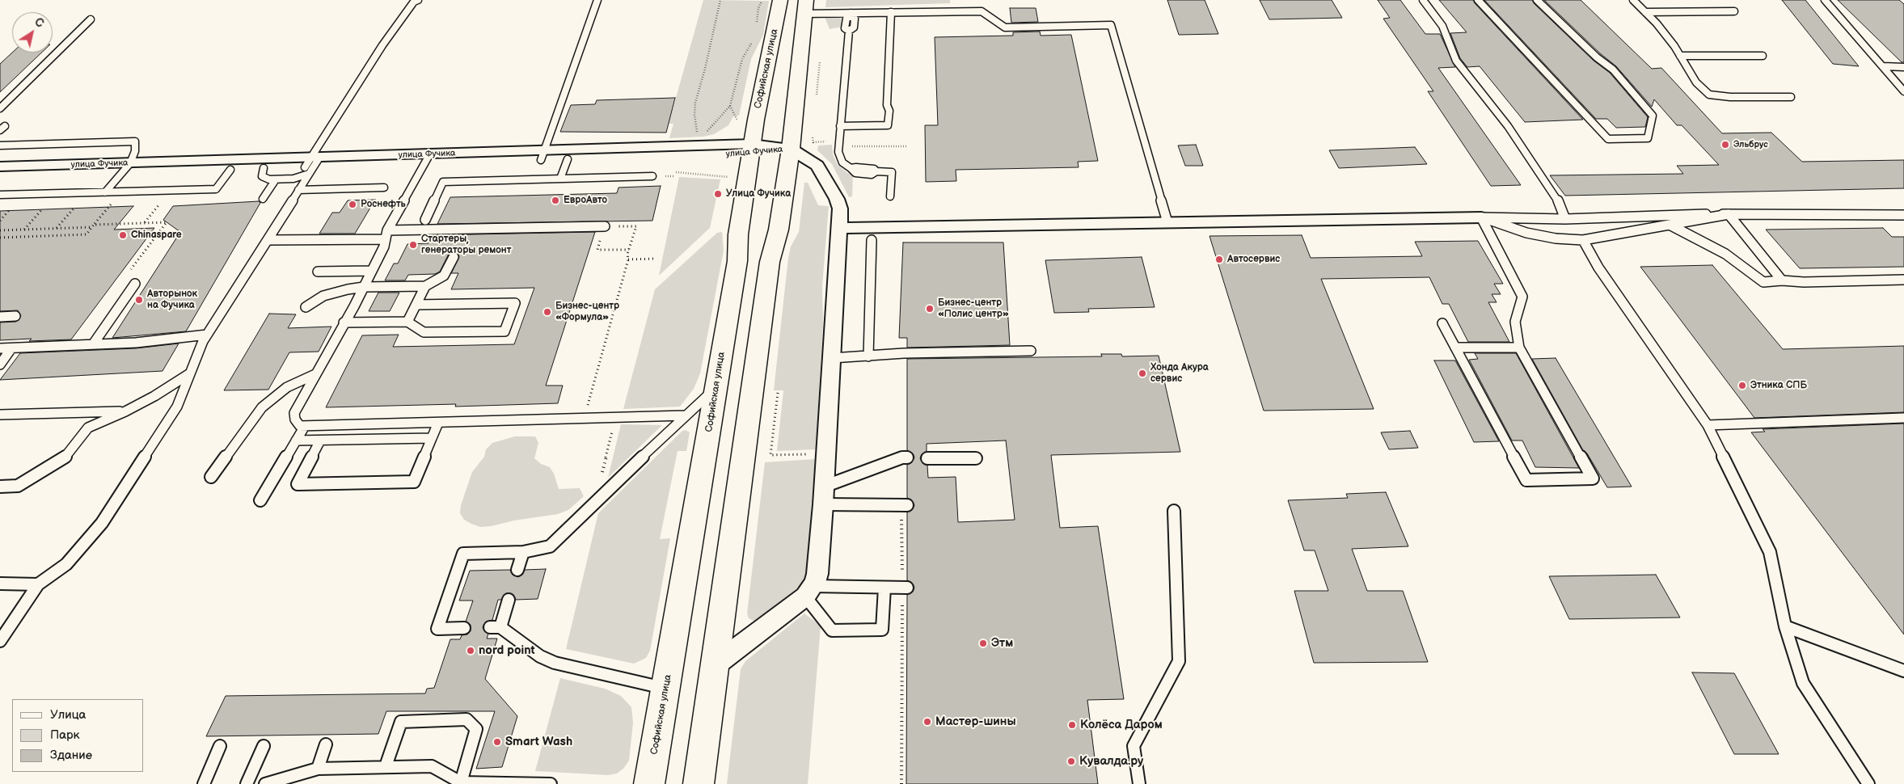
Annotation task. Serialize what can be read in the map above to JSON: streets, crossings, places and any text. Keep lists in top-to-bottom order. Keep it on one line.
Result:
{"streets":{"main road":["Софийская улица"],"street":["улица Фучика"]},"crossings":[["Софийская улица","улица Фучика"]],"places":["Эльбрус","Улица Фучика","ЕвроАвто","Роснефть","Chinaspare","Стартеры, генераторы ремонт","Автосервис","Авторынок на Фучика","Бизнес-центр «Полис центр»","Бизнес-центр «Формула»","Хонда Акура сервис","Этника СПБ","Этм","nord point","Мастер-шины","Колёса Даром","Smart Wash","Кувалда.ру"],"legend":["Улица","Парк","Здание"],"north":"top right"}
